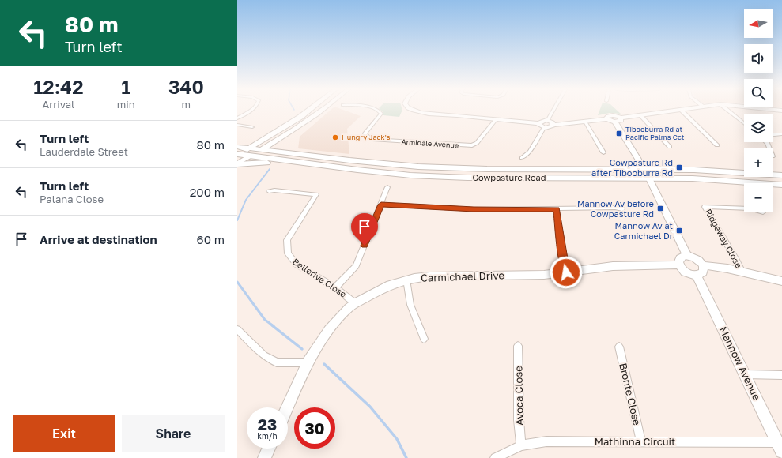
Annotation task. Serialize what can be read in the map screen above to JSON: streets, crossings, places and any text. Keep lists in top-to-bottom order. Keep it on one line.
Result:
{"streets":{"main road":["Cowpasture Road"],"street":["Armidale Avenue","Ridgeway Close","Carmichael Drive","Bellerive Close","Mannow Avenue","Bronte Close","Avoca Close","Mathinna Circuit"]},"crossings":[["Carmichael Drive","Bellerive Close"],["Carmichael Drive","Mannow Avenue"],["Mannow Avenue","Mathinna Circuit"],["Bronte Close","Mathinna Circuit"],["Avoca Close","Mathinna Circuit"]],"places":{"transit":["Tibooburra Rd at Pacific Palms Cct","Cowpasture Rd after Tibooburra Rd","Mannow Av before Cowpasture Rd","Mannow Av at Carmichael Dr"],"other":["Hungry Jack's"]},"north":"left","page":{"turn":["80 m","Turn left"],"map_buttons":["+","−"],"eta":["12:42","Arrival","1","min","340","m"],"list":[{"name":"Turn left","note":"Lauderdale Street","value":"80 m"},{"name":"Turn left","note":"Palana Close","value":"200 m"},{"name":"Arrive at destination","value":"60 m"}],"speed":"23 km/h","limit":"30","buttons":["Exit","Share"]}}
